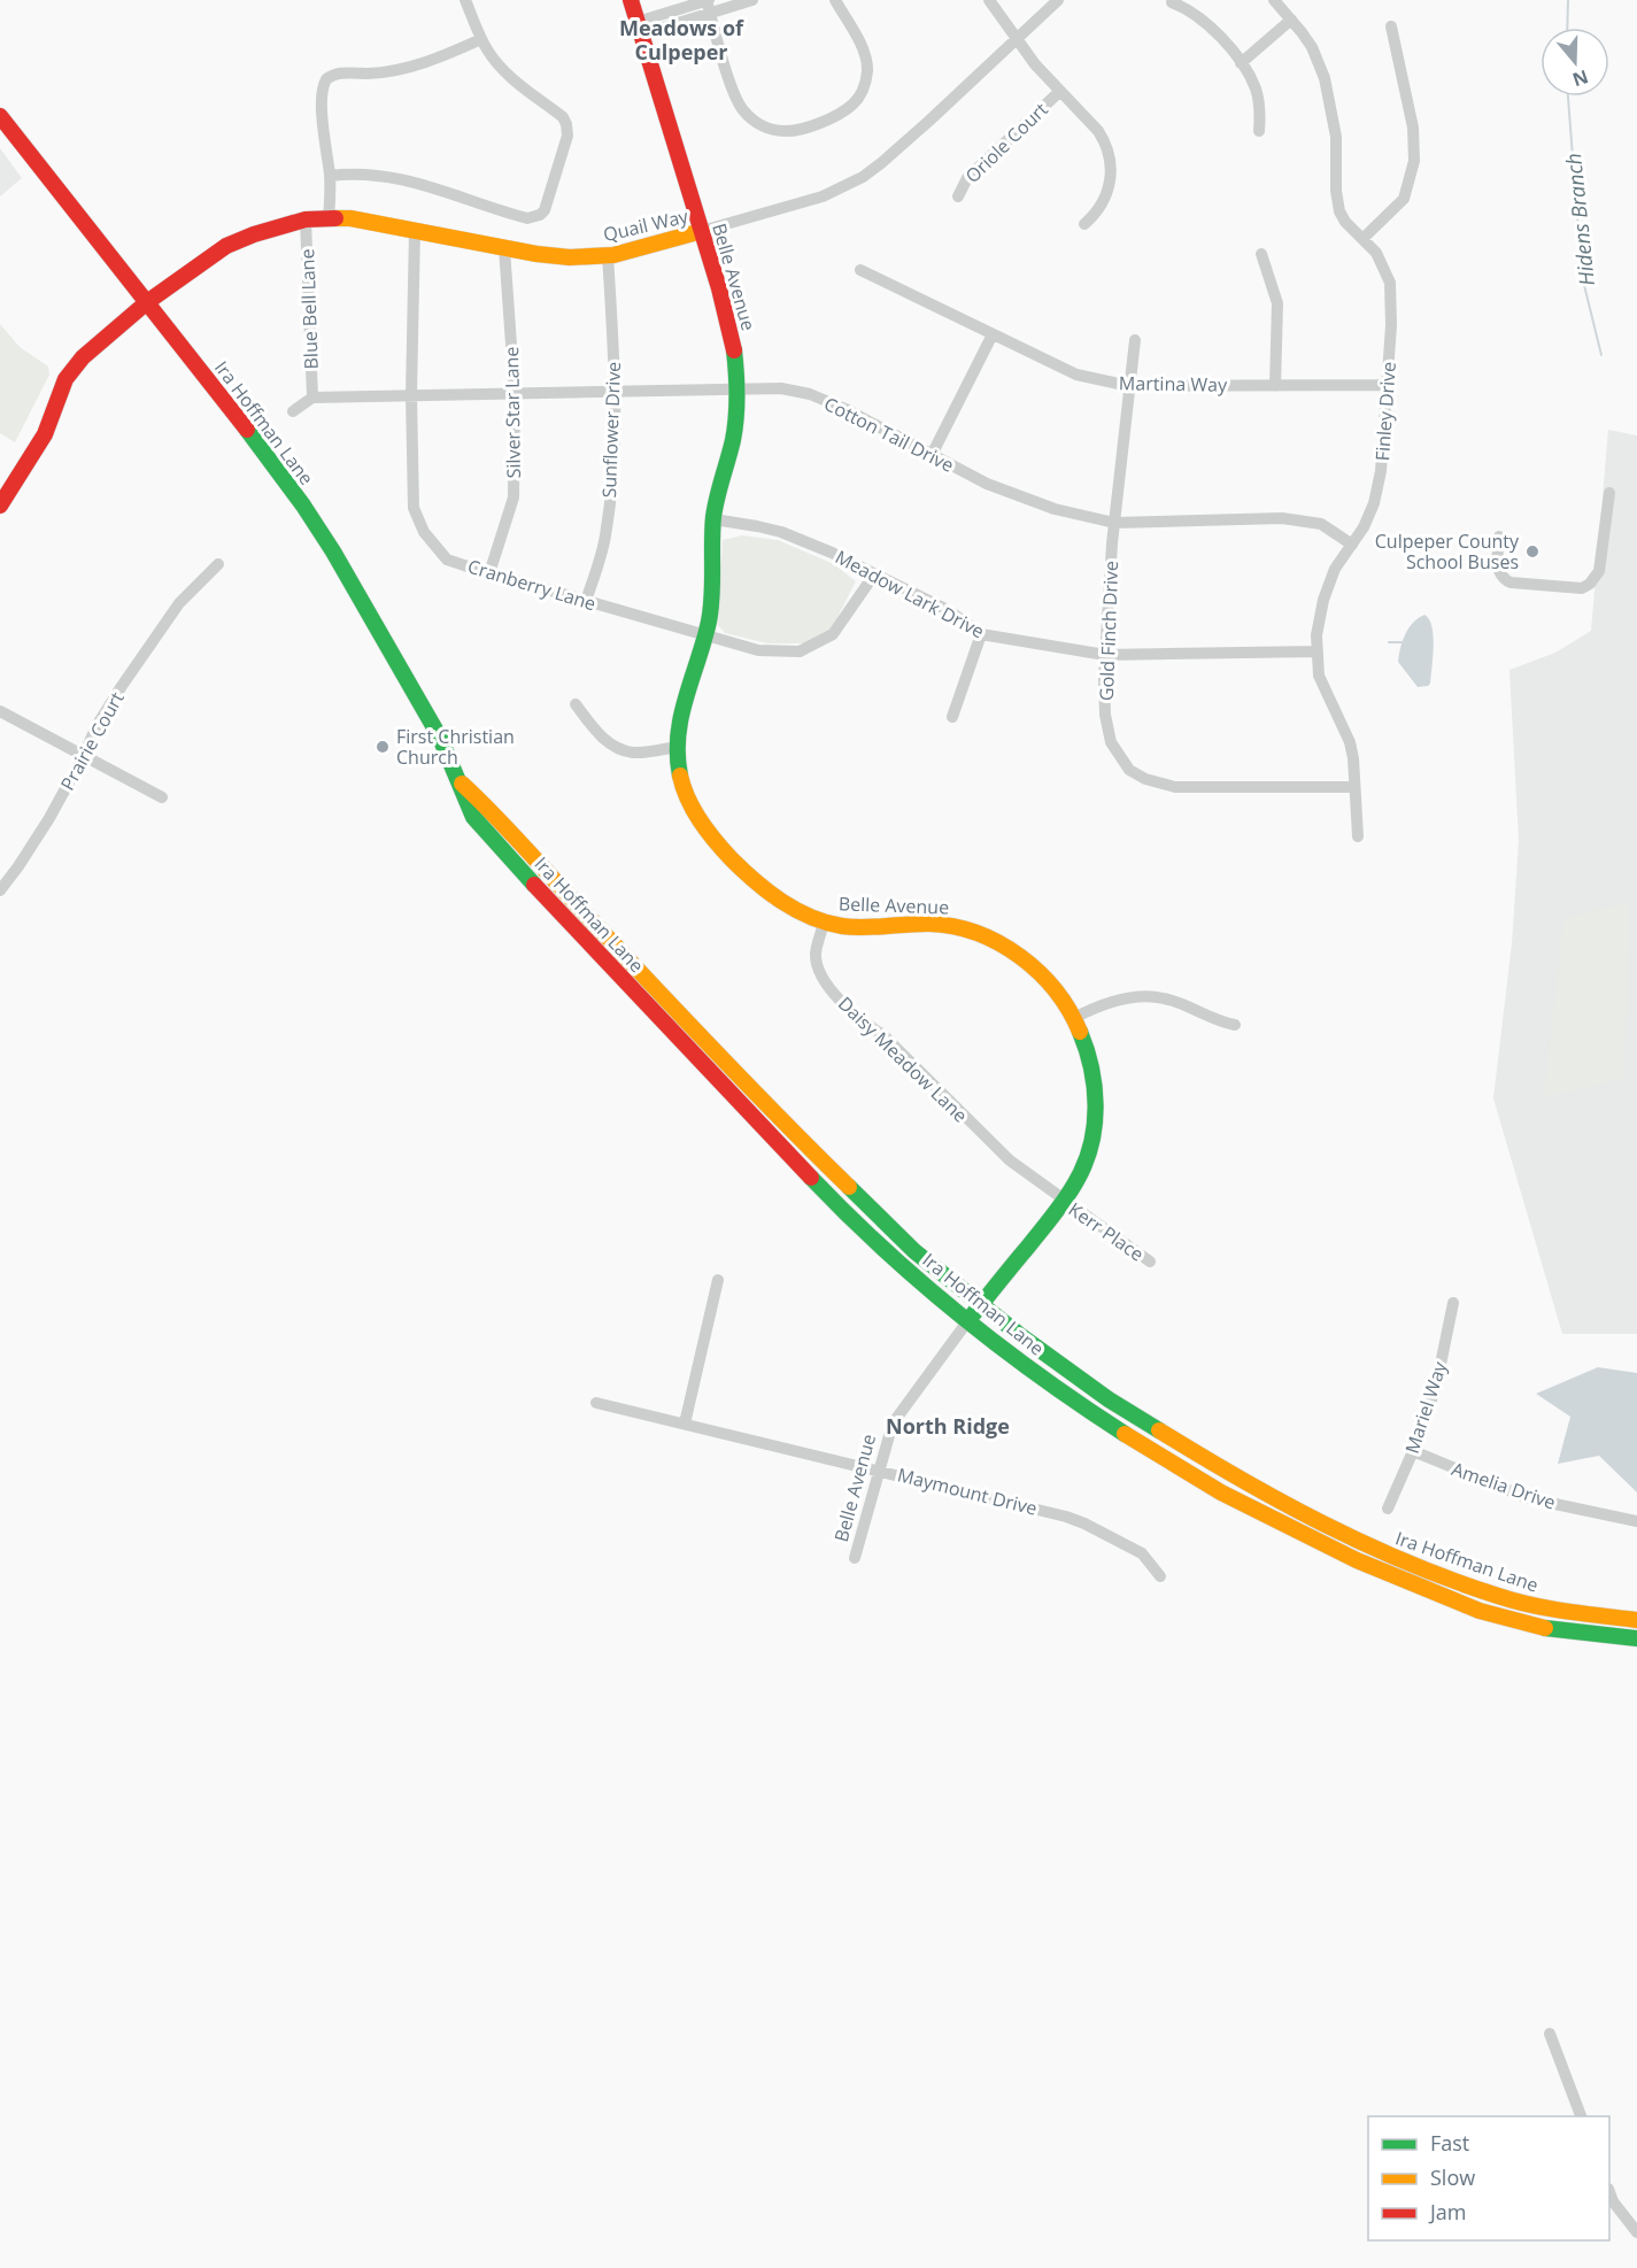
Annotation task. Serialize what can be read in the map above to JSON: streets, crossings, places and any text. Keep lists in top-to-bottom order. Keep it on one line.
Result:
{"streets":{"main road":["Quail Way","Belle Avenue","Ira Hoffman Lane"],"street":["Oriole Court","Blue Bell Lane","Martina Way","Finley Drive","Silver Star Lane","Sunflower Drive","Cotton Tail Drive","Cranberry Lane","Meadow Lark Drive","Gold Finch Drive","Prairie Court","Daisy Meadow Lane","Kerr Place","Mariel Way","Amelia Drive","Maymount Drive"]},"crossings":[["Quail Way","Belle Avenue"],["Quail Way","Blue Bell Lane"],["Quail Way","Silver Star Lane"],["Quail Way","Ira Hoffman Lane"],["Quail Way","Sunflower Drive"],["Quail Way","Cranberry Lane"],["Belle Avenue","Ira Hoffman Lane"],["Belle Avenue","Cotton Tail Drive"],["Belle Avenue","Cranberry Lane"],["Belle Avenue","Meadow Lark Drive"],["Belle Avenue","Daisy Meadow Lane"],["Belle Avenue","Kerr Place"],["Belle Avenue","Maymount Drive"],["Blue Bell Lane","Cotton Tail Drive"],["Martina Way","Finley Drive"],["Martina Way","Gold Finch Drive"],["Finley Drive","Cotton Tail Drive"],["Finley Drive","Meadow Lark Drive"],["Finley Drive","Gold Finch Drive"],["Silver Star Lane","Cotton Tail Drive"],["Silver Star Lane","Cranberry Lane"],["Sunflower Drive","Cotton Tail Drive"],["Sunflower Drive","Cranberry Lane"],["Cotton Tail Drive","Cranberry Lane"],["Cotton Tail Drive","Gold Finch Drive"],["Cranberry Lane","Meadow Lark Drive"],["Meadow Lark Drive","Gold Finch Drive"],["Daisy Meadow Lane","Kerr Place"],["Mariel Way","Amelia Drive"]],"districts":["Meadows of Culpeper","North Ridge"],"water":["Hidens Branch"],"places":["Culpeper County School Buses","First Christian Church"],"legend":["Fast","Slow","Jam"],"north":"bottom"}
